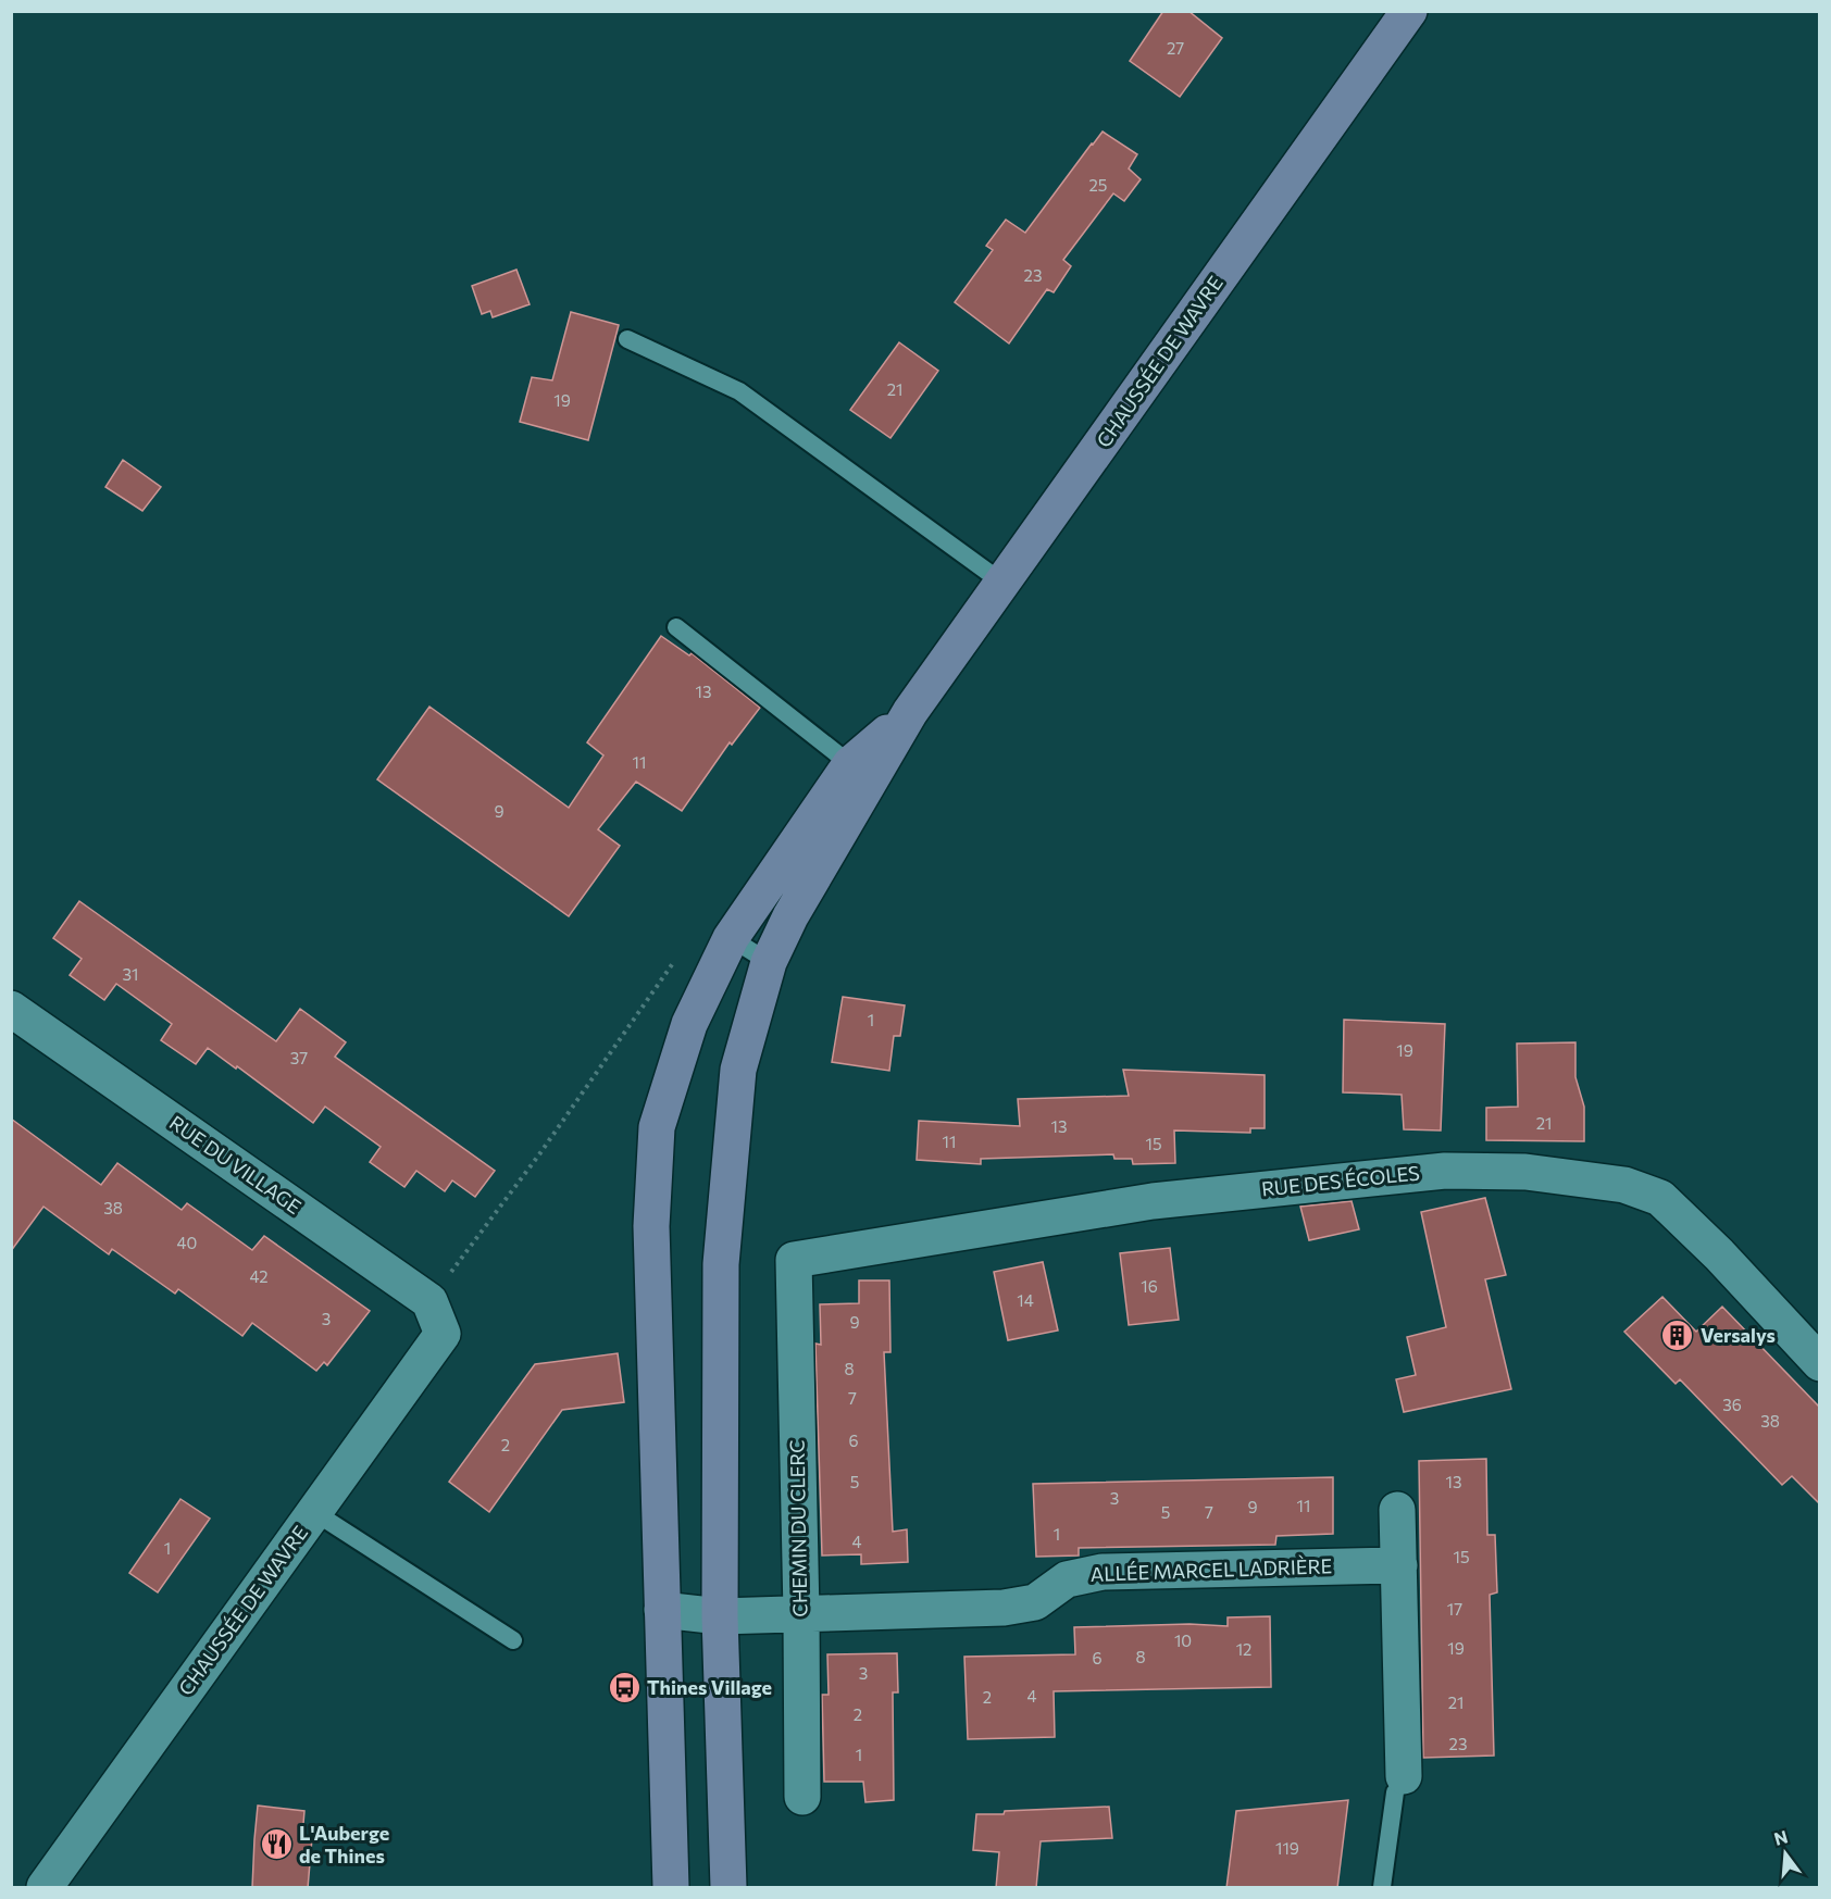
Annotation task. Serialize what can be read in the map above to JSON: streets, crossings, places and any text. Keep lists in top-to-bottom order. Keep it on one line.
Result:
{"streets":{"main road":["CHAUSSÉE DE WAVRE"],"street":["RUE DU VILLAGE","RUE DES ÉCOLES","CHEMIN DU CLERC","ALLÉE MARCEL LADRIÈRE"]},"crossings":[["CHAUSSÉE DE WAVRE","RUE DU VILLAGE"],["RUE DES ÉCOLES","CHEMIN DU CLERC"],["CHEMIN DU CLERC","ALLÉE MARCEL LADRIÈRE"]],"places":{"building":["Versalys"],"bus stop":["Thines Village"],"restaurant":["L'Auberge de Thines"]},"house_numbers":["27","25","23","21","19","13","11","9","31","1","19","37","21","13","11","15","38","40","42","16","14","3","9","8","7","36","38","6","2","5","13","3","11","9","5","7","1","4","1","15","17","10","19","12","8","6","3","4","2","21","2","23","1","119"],"north":"top"}
